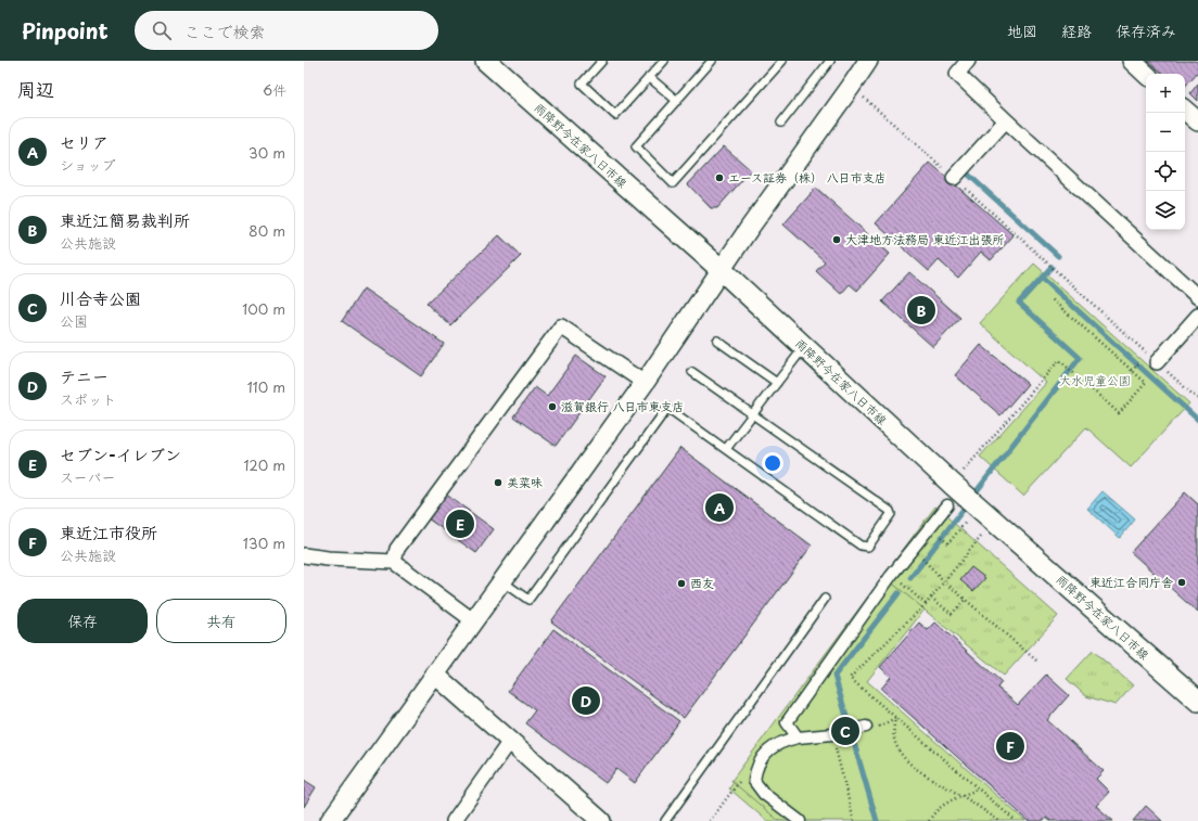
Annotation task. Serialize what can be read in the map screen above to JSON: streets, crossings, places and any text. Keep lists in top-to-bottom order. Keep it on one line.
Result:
{"streets":{"main road":["雨降野今在家八日市線"]},"parks":["大水児童公園"],"places":["エース証券（株） 八日市支店","大津地方法務局 東近江出張所","滋賀銀行 八日市東支店","美菜味","東近江合同庁舎","西友"],"page":{"header":"Pinpoint","search":"ここで検索","nav":["地図","経路","保存済み"],"heading":["周辺","6件"],"map_buttons":["+","−"],"list":[{"mark":"A","name":"セリア","note":"ショップ","value":"30 m"},{"mark":"B","name":"東近江簡易裁判所","note":"公共施設","value":"80 m"},{"mark":"C","name":"川合寺公園","note":"公園","value":"100 m"},{"mark":"D","name":"テニー","note":"スポット","value":"110 m"},{"mark":"E","name":"セブン-イレブン","note":"スーパー","value":"120 m"},{"mark":"F","name":"東近江市役所","note":"公共施設","value":"130 m"}],"pins":["B","A","E","D","C","F"],"buttons":["保存","共有"]}}
